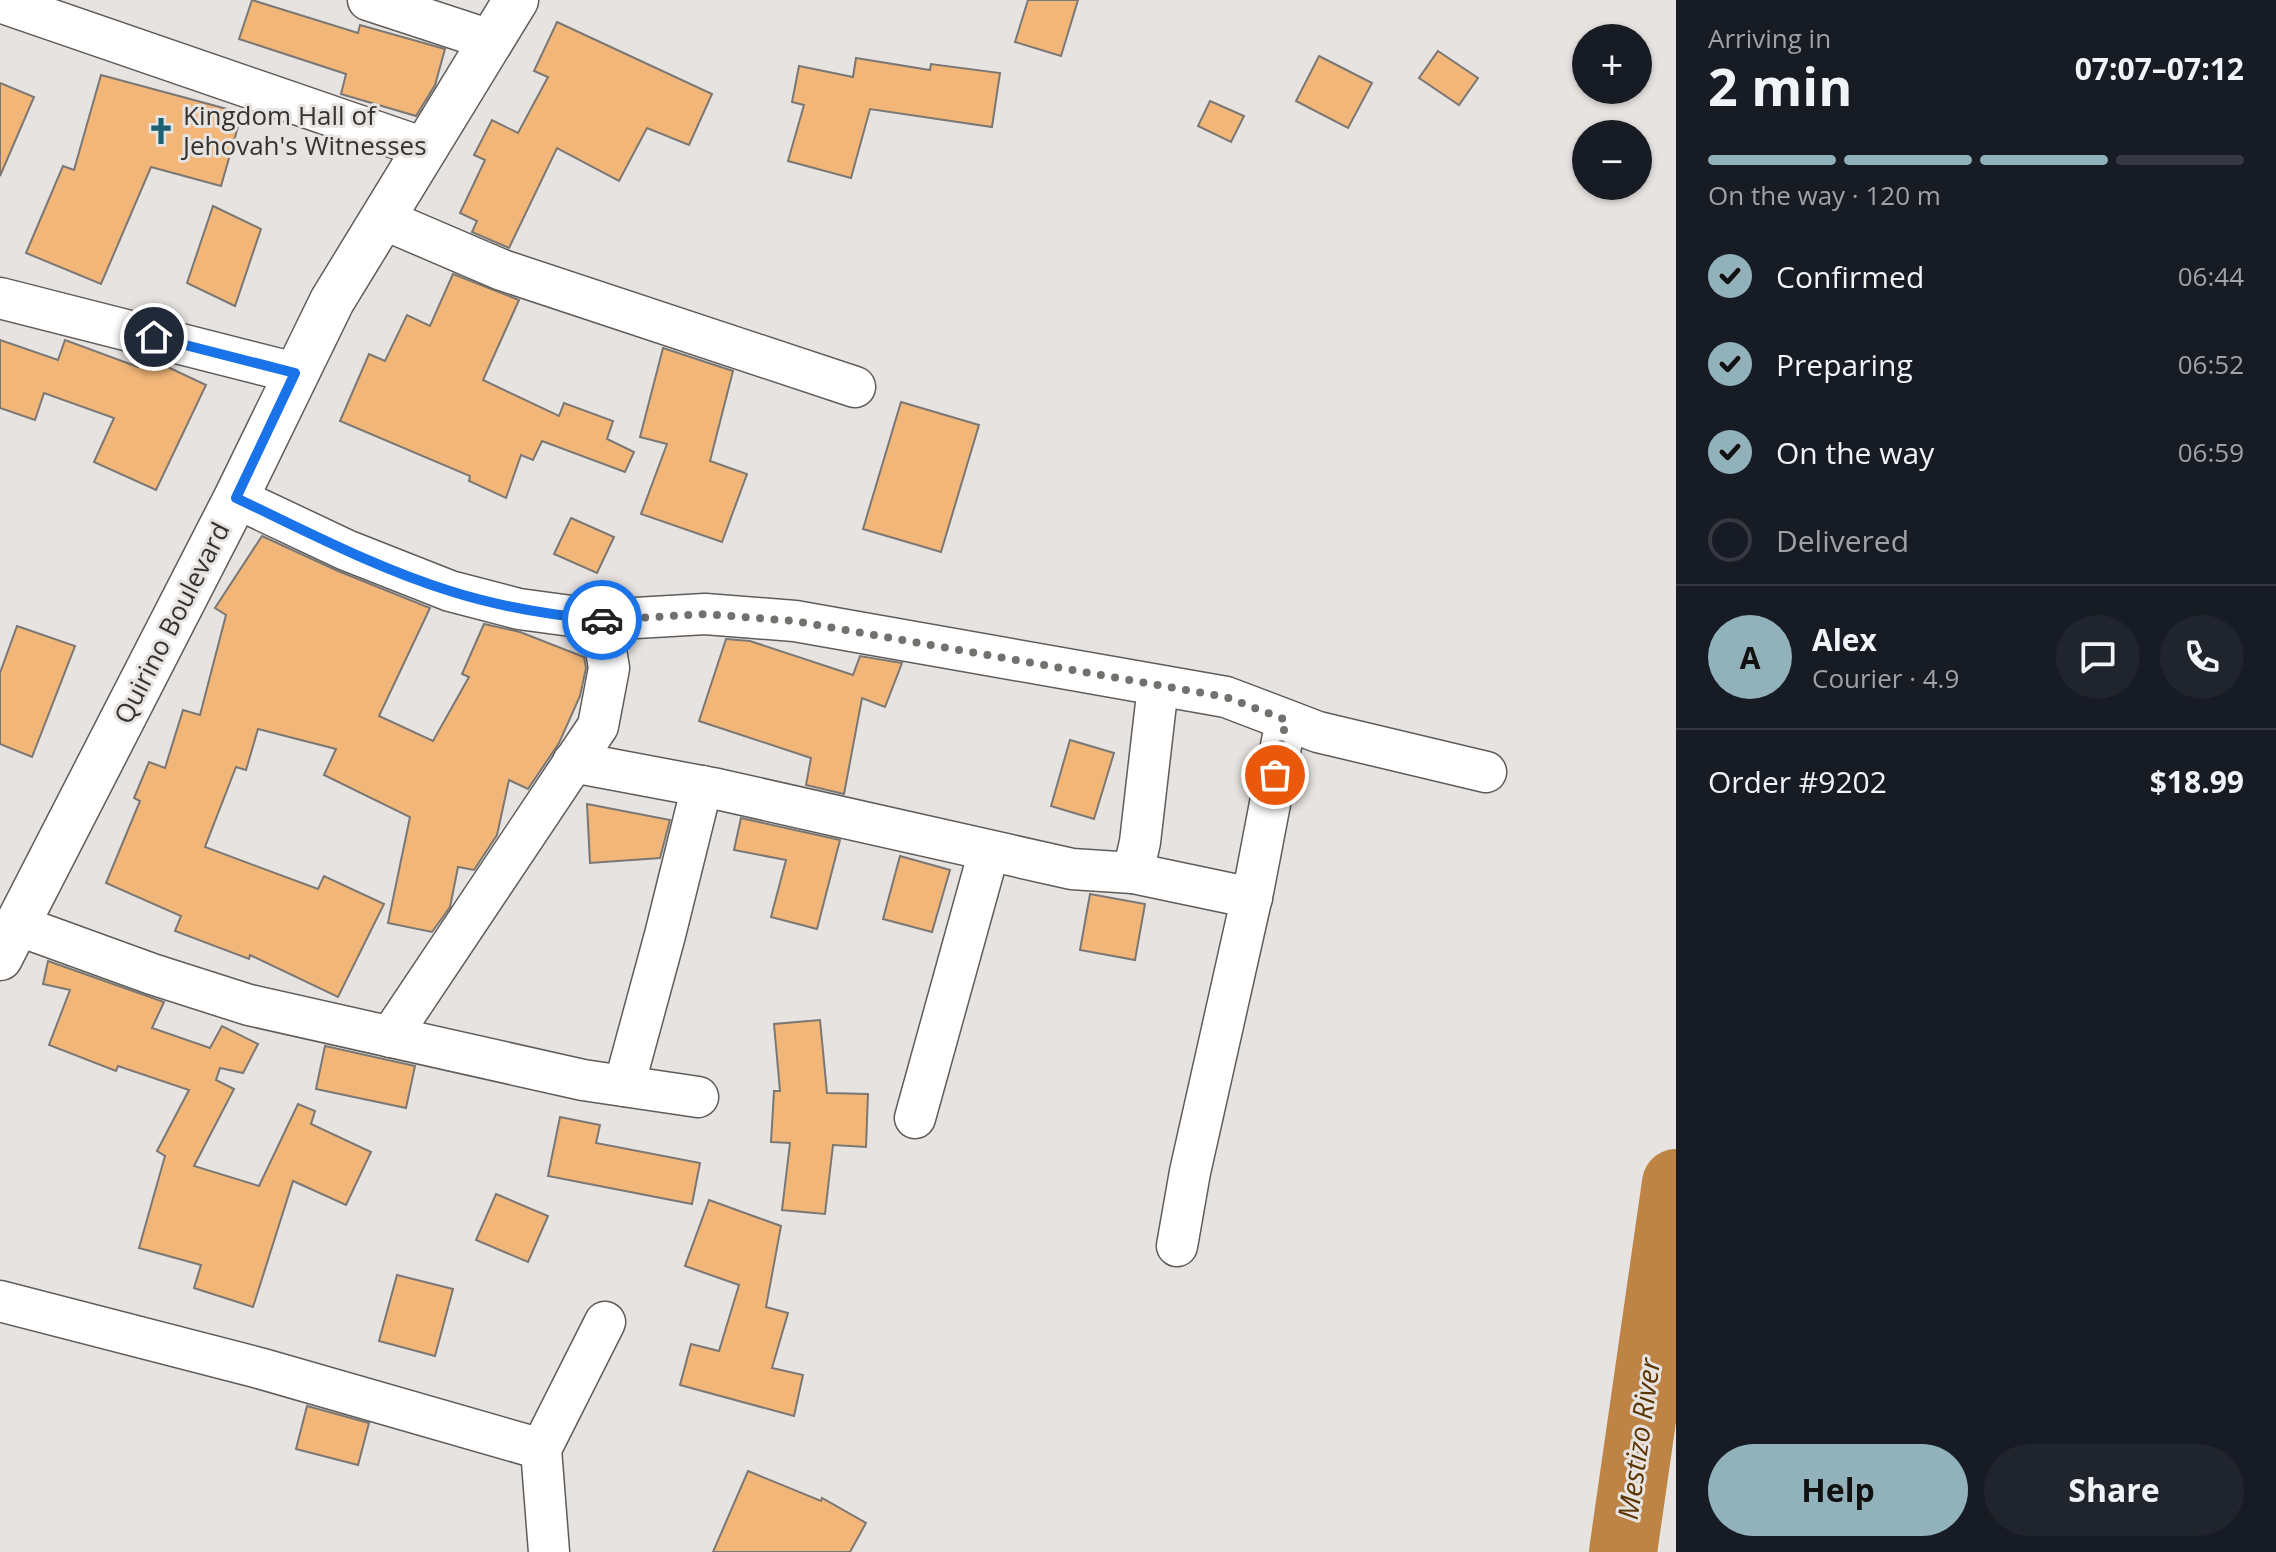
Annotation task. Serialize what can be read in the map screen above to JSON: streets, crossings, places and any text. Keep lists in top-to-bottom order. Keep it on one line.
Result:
{"streets":{"main road":["Quirino Boulevard"]},"water":["Mestizo River"],"places":{"church":["Kingdom Hall of Jehovah's Witnesses"]},"page":{"heading":["2 min","Arriving in","07:07–07:12"],"panel":["Alex","Courier · 4.9","Order #9202","$18.99"],"map_buttons":["+","−"],"bar":"On the way · 120 m","list":[["Confirmed","06:44"],["Preparing","06:52"],["On the way","06:59"],"Delivered"],"round":"A","buttons":["Help","Share"]}}
